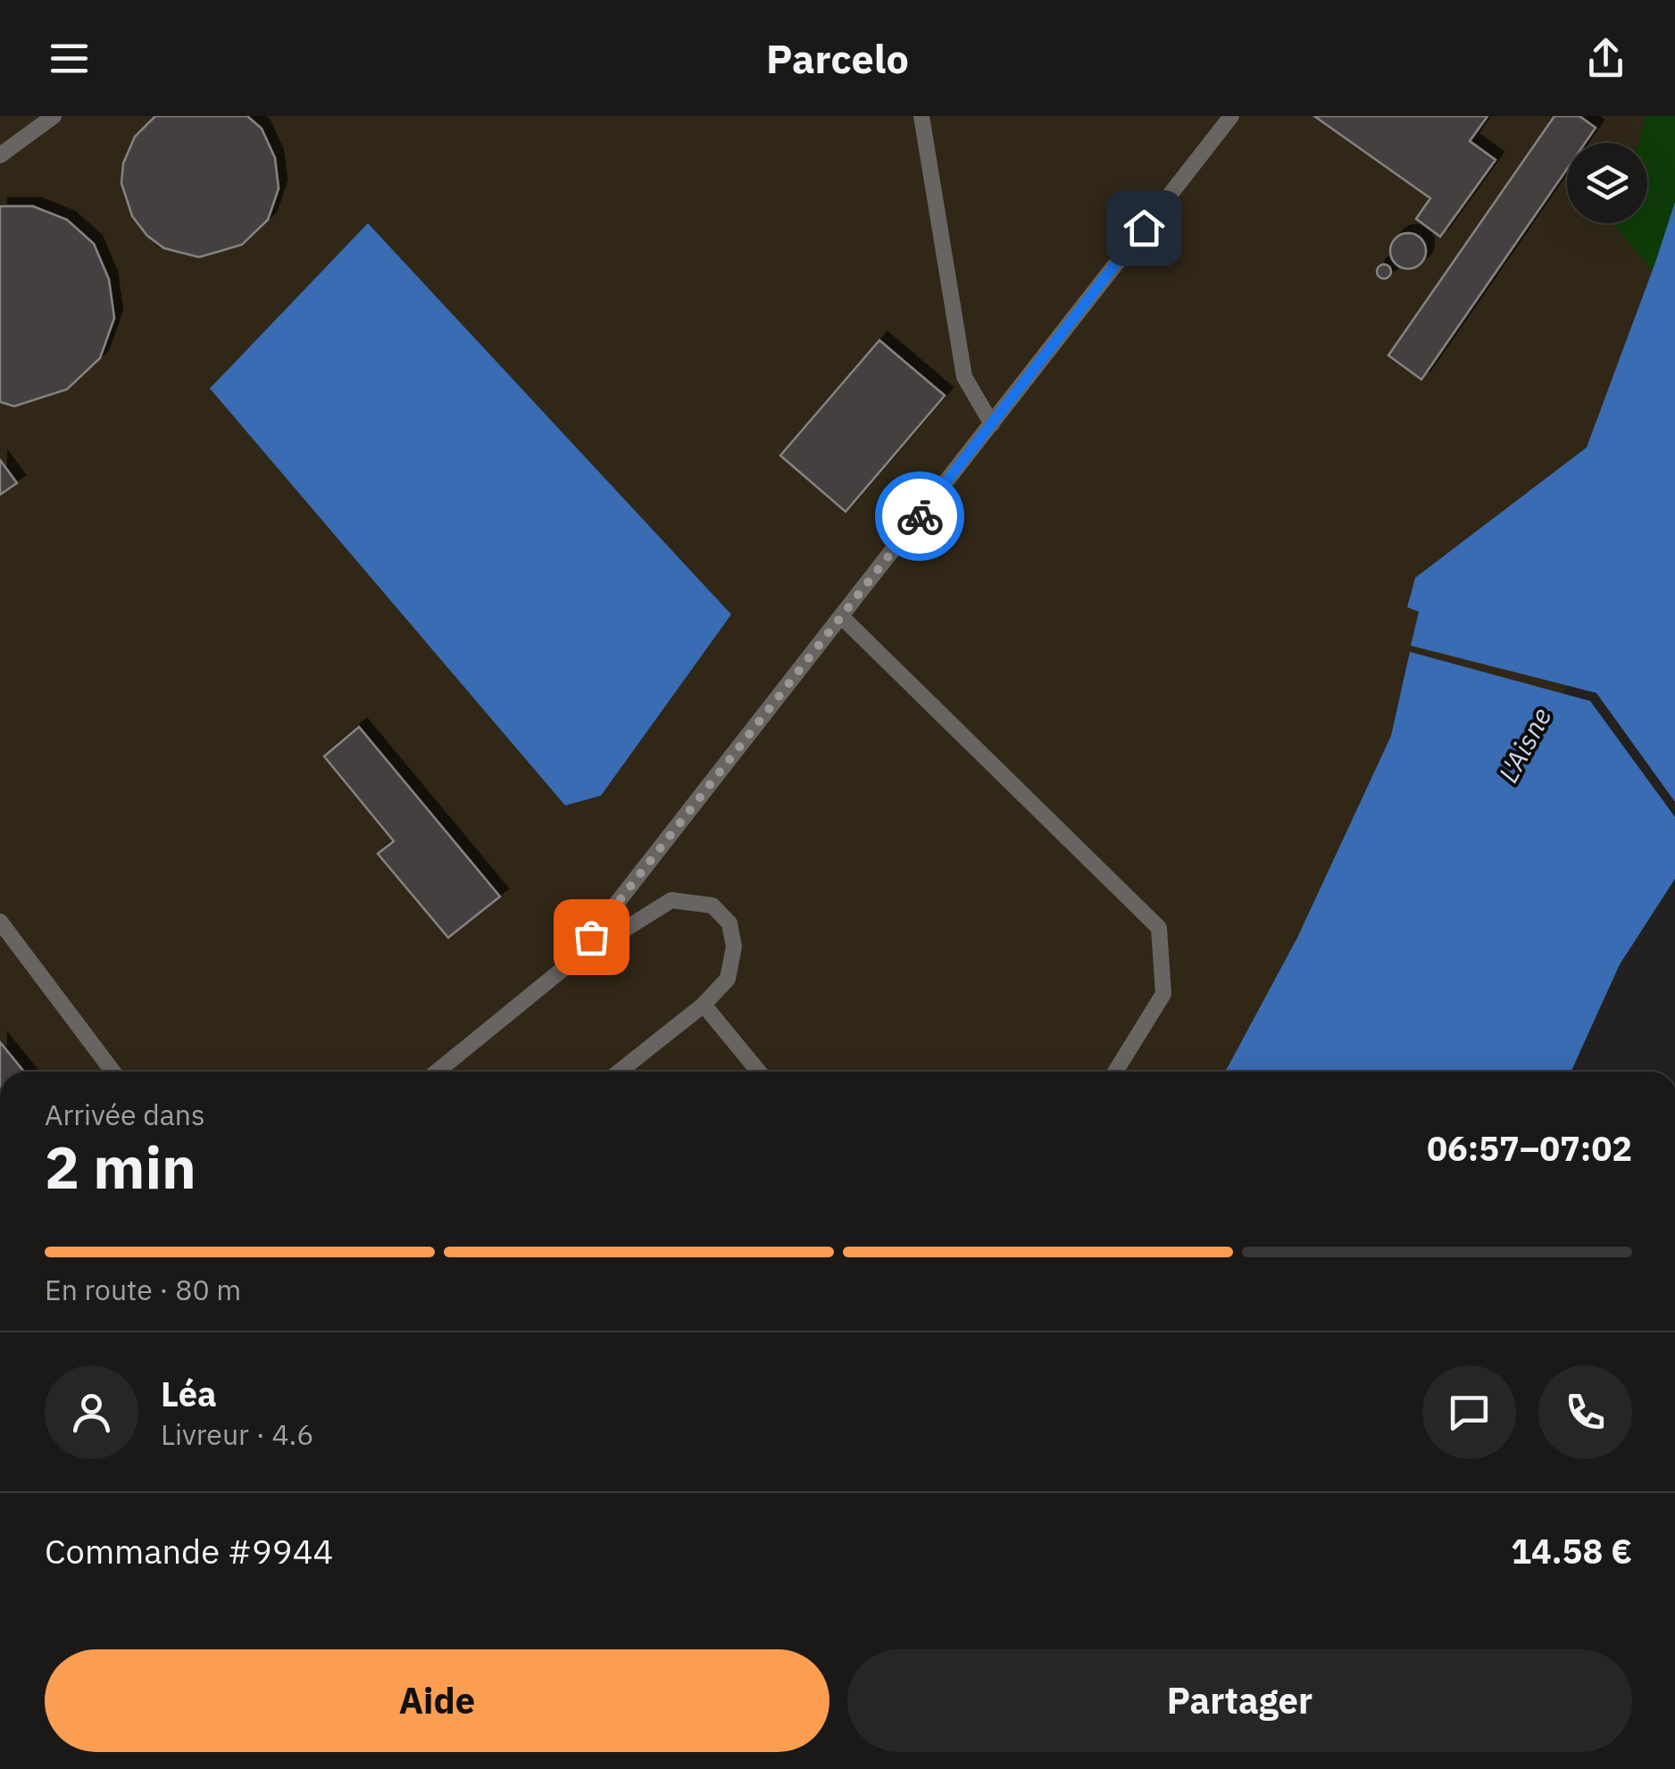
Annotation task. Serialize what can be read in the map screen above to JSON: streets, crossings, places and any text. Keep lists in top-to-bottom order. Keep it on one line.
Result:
{"water":["L'Aisne"],"page":{"header":"Parcelo","heading":["2 min","Arrivée dans","06:57–07:02"],"panel":["Léa","Livreur · 4.6","Commande #9944","14.58 €"],"bar":"En route · 80 m","buttons":["Aide","Partager"]}}
